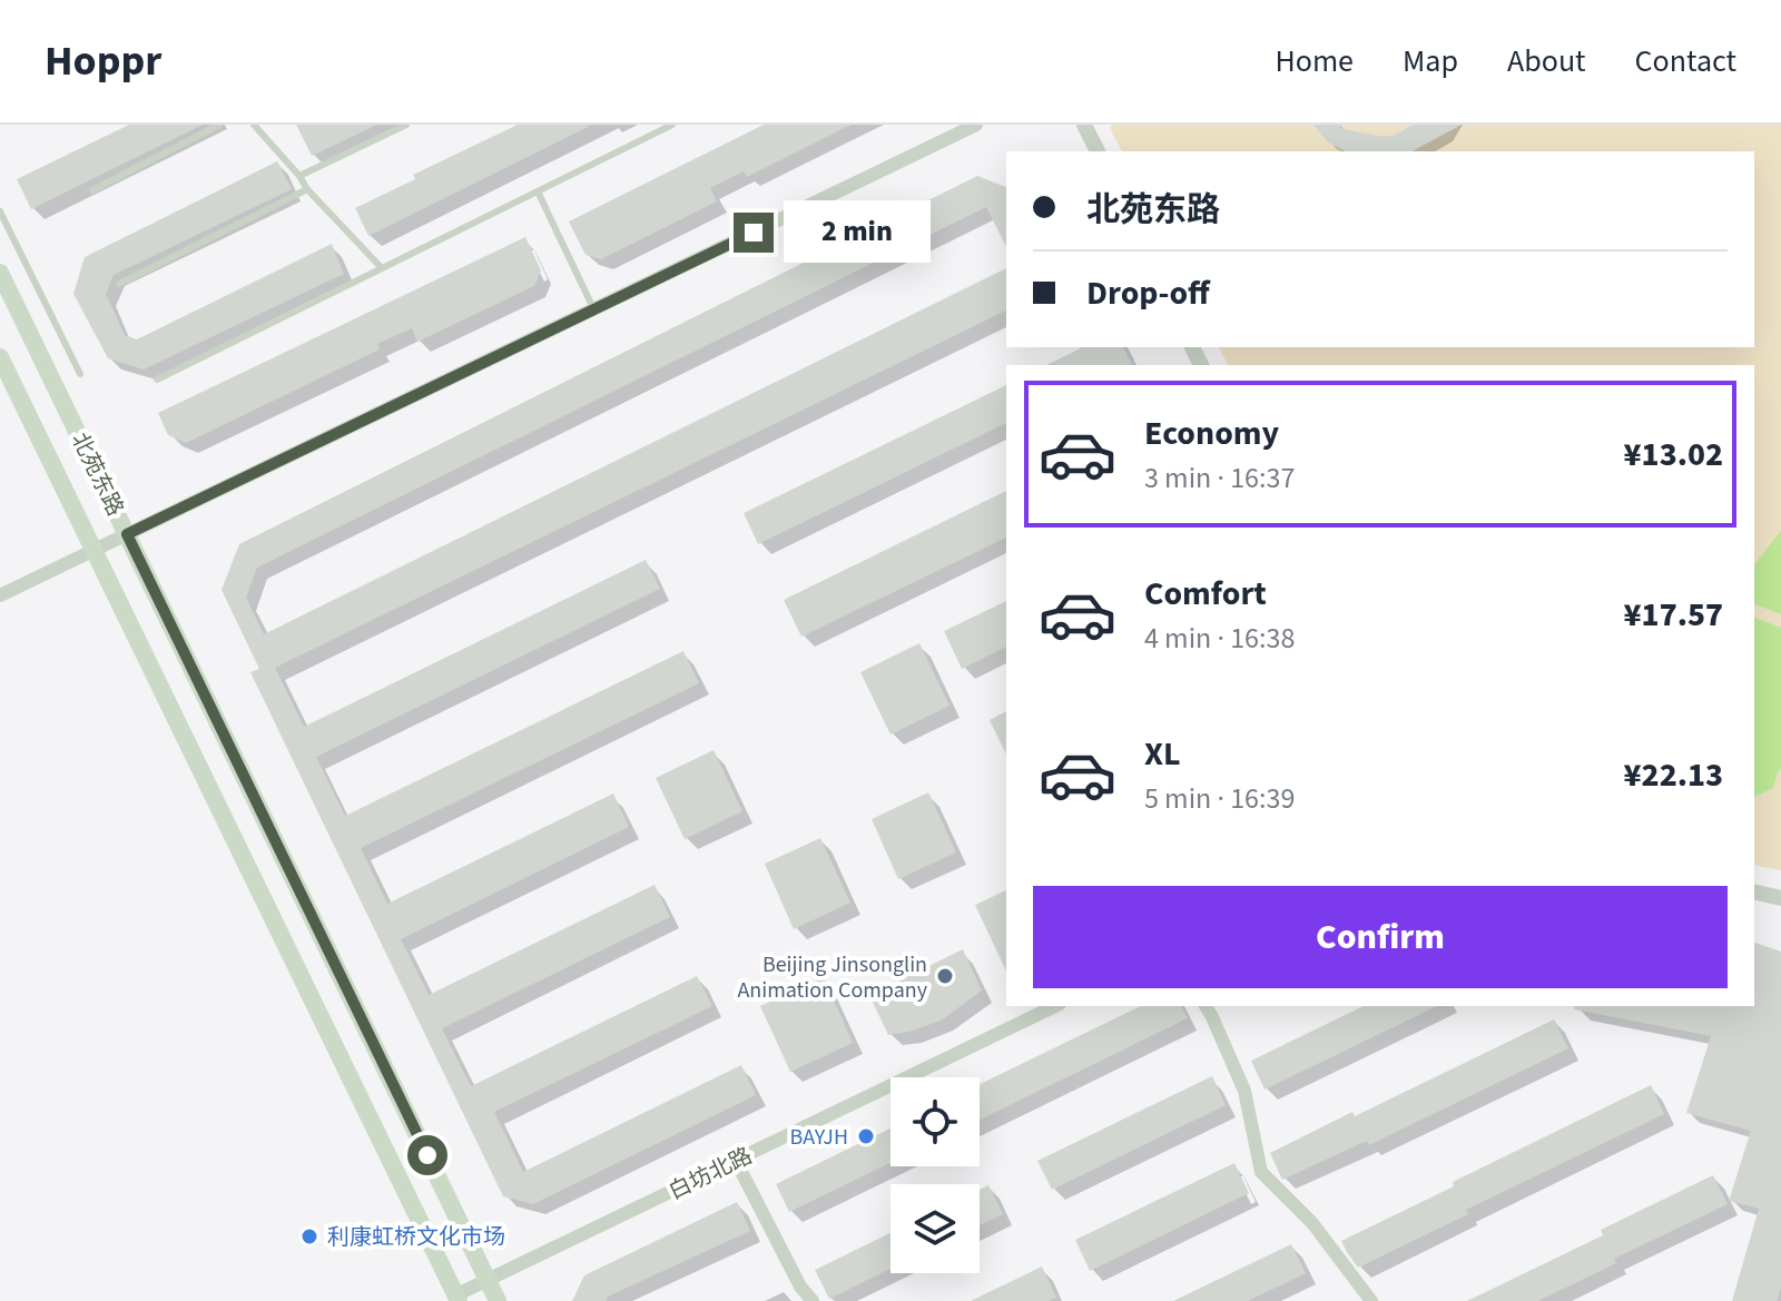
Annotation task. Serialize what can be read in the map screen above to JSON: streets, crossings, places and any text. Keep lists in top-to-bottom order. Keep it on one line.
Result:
{"streets":{"main road":["北苑东路"],"street":["白坊北路"]},"crossings":[["北苑东路","白坊北路"]],"places":["Beijing Jinsonglin Animation Company","BAYJH","利康虹桥文化市场"],"page":{"header":"Hoppr","nav":["Home","Map","About","Contact"],"banner":["北苑东路","Drop-off"],"bubble":"2 min","list":[{"name":"Economy","note":"3 min · 16:37","value":"¥13.02"},{"name":"Comfort","note":"4 min · 16:38","value":"¥17.57"},{"name":"XL","note":"5 min · 16:39","value":"¥22.13"}],"buttons":"Confirm"}}
